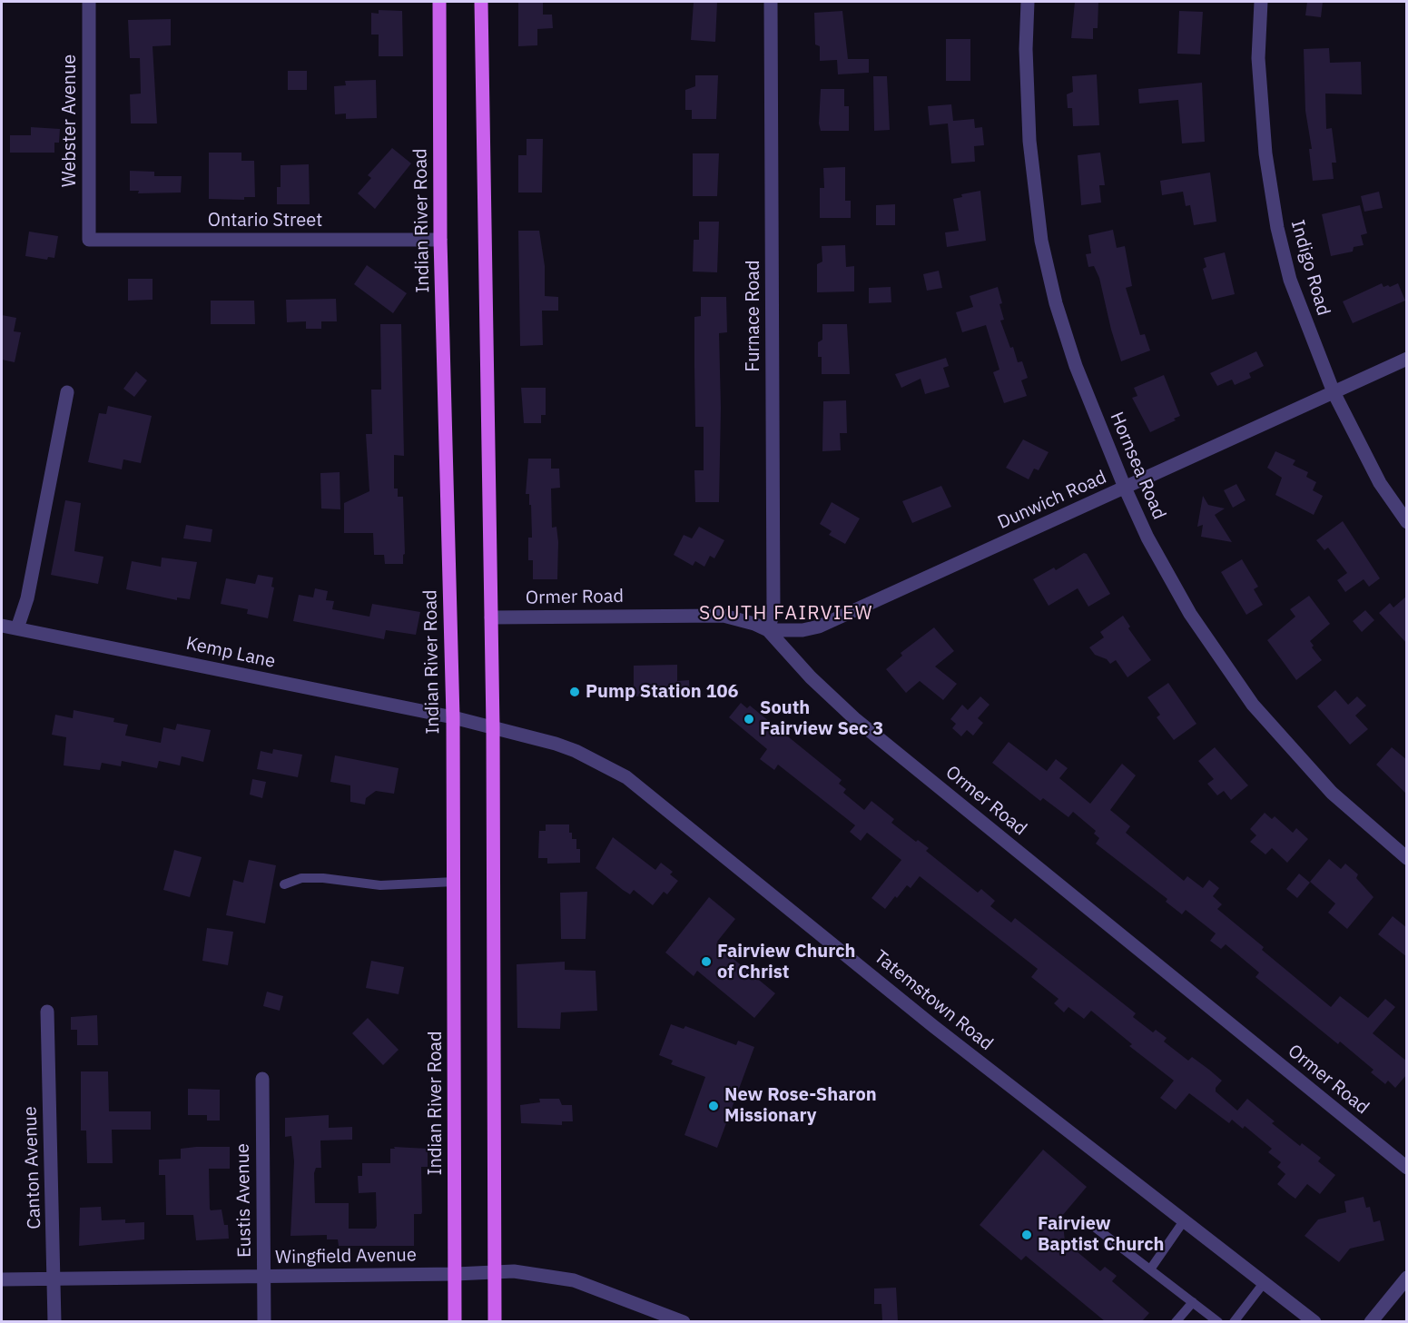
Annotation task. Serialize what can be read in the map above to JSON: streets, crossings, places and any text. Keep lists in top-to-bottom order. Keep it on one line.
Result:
{"streets":{"main road":["Indian River Road"],"street":["Webster Avenue","Ontario Street","Indigo Road","Furnace Road","Hornsea Road","Dunwich Road","Ormer Road","Kemp Lane","Tatemstown Road","Canton Avenue","Eustis Avenue","Wingfield Avenue"]},"crossings":[["Webster Avenue","Ontario Street"],["Ontario Street","Indian River Road"],["Indian River Road","Kemp Lane"],["Indian River Road","Tatemstown Road"],["Indian River Road","Wingfield Avenue"],["Indigo Road","Dunwich Road"],["Furnace Road","Dunwich Road"],["Furnace Road","Ormer Road"],["Hornsea Road","Dunwich Road"],["Dunwich Road","Ormer Road"],["Kemp Lane","Tatemstown Road"],["Canton Avenue","Wingfield Avenue"],["Eustis Avenue","Wingfield Avenue"]],"districts":["SOUTH FAIRVIEW"],"places":["Pump Station 106","South Fairview Sec 3","Fairview Church of Christ","New Rose-Sharon Missionary","Fairview Baptist Church"]}
